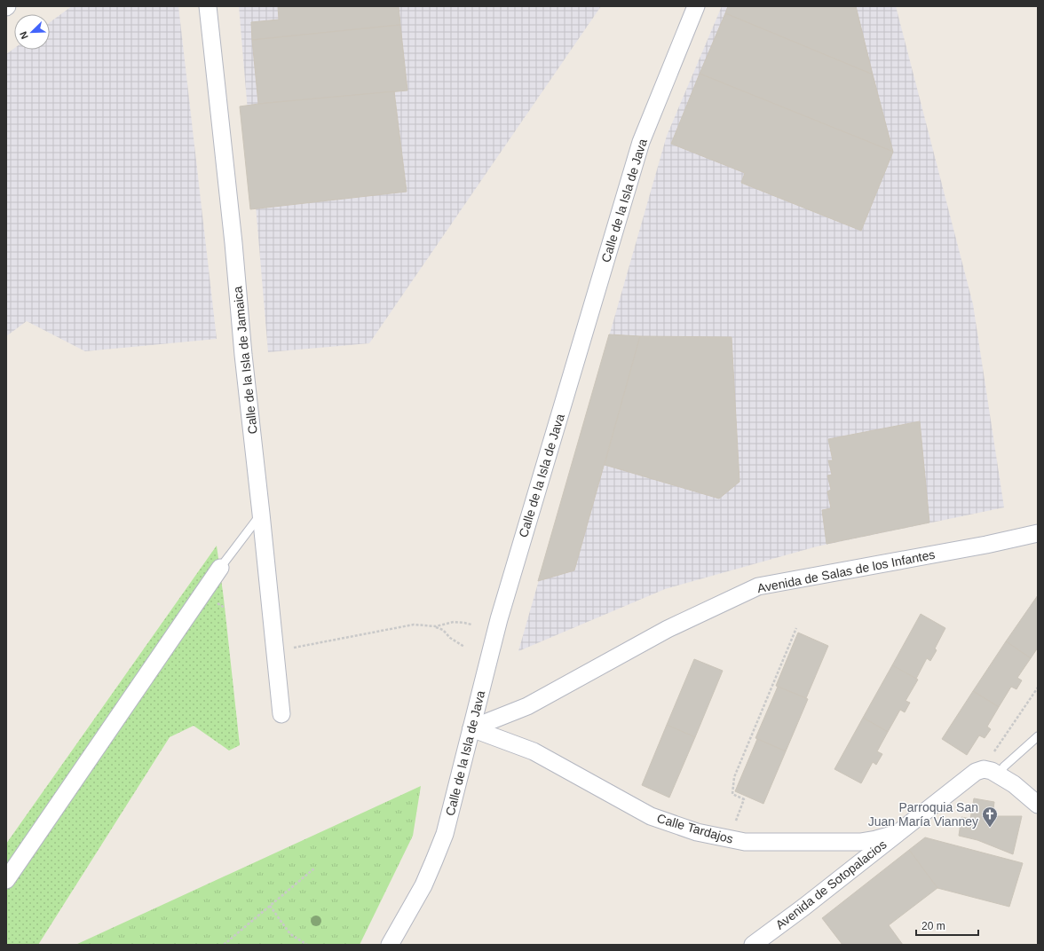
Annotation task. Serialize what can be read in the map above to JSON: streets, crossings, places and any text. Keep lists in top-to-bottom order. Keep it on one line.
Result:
{"streets":{"street":["Calle de la Isla de Java","Calle de la Isla de Jamaica","Avenida de Salas de los Infantes","Calle Tardajos","Avenida de Sotopalacios"]},"crossings":[["Calle de la Isla de Java","Avenida de Salas de los Infantes"],["Calle de la Isla de Java","Calle Tardajos"],["Avenida de Salas de los Infantes","Calle Tardajos"],["Calle Tardajos","Avenida de Sotopalacios"]],"places":{"church":["Parroquia San Juan María Vianney"]},"scale_bar":"20 m","north":"bottom left"}
